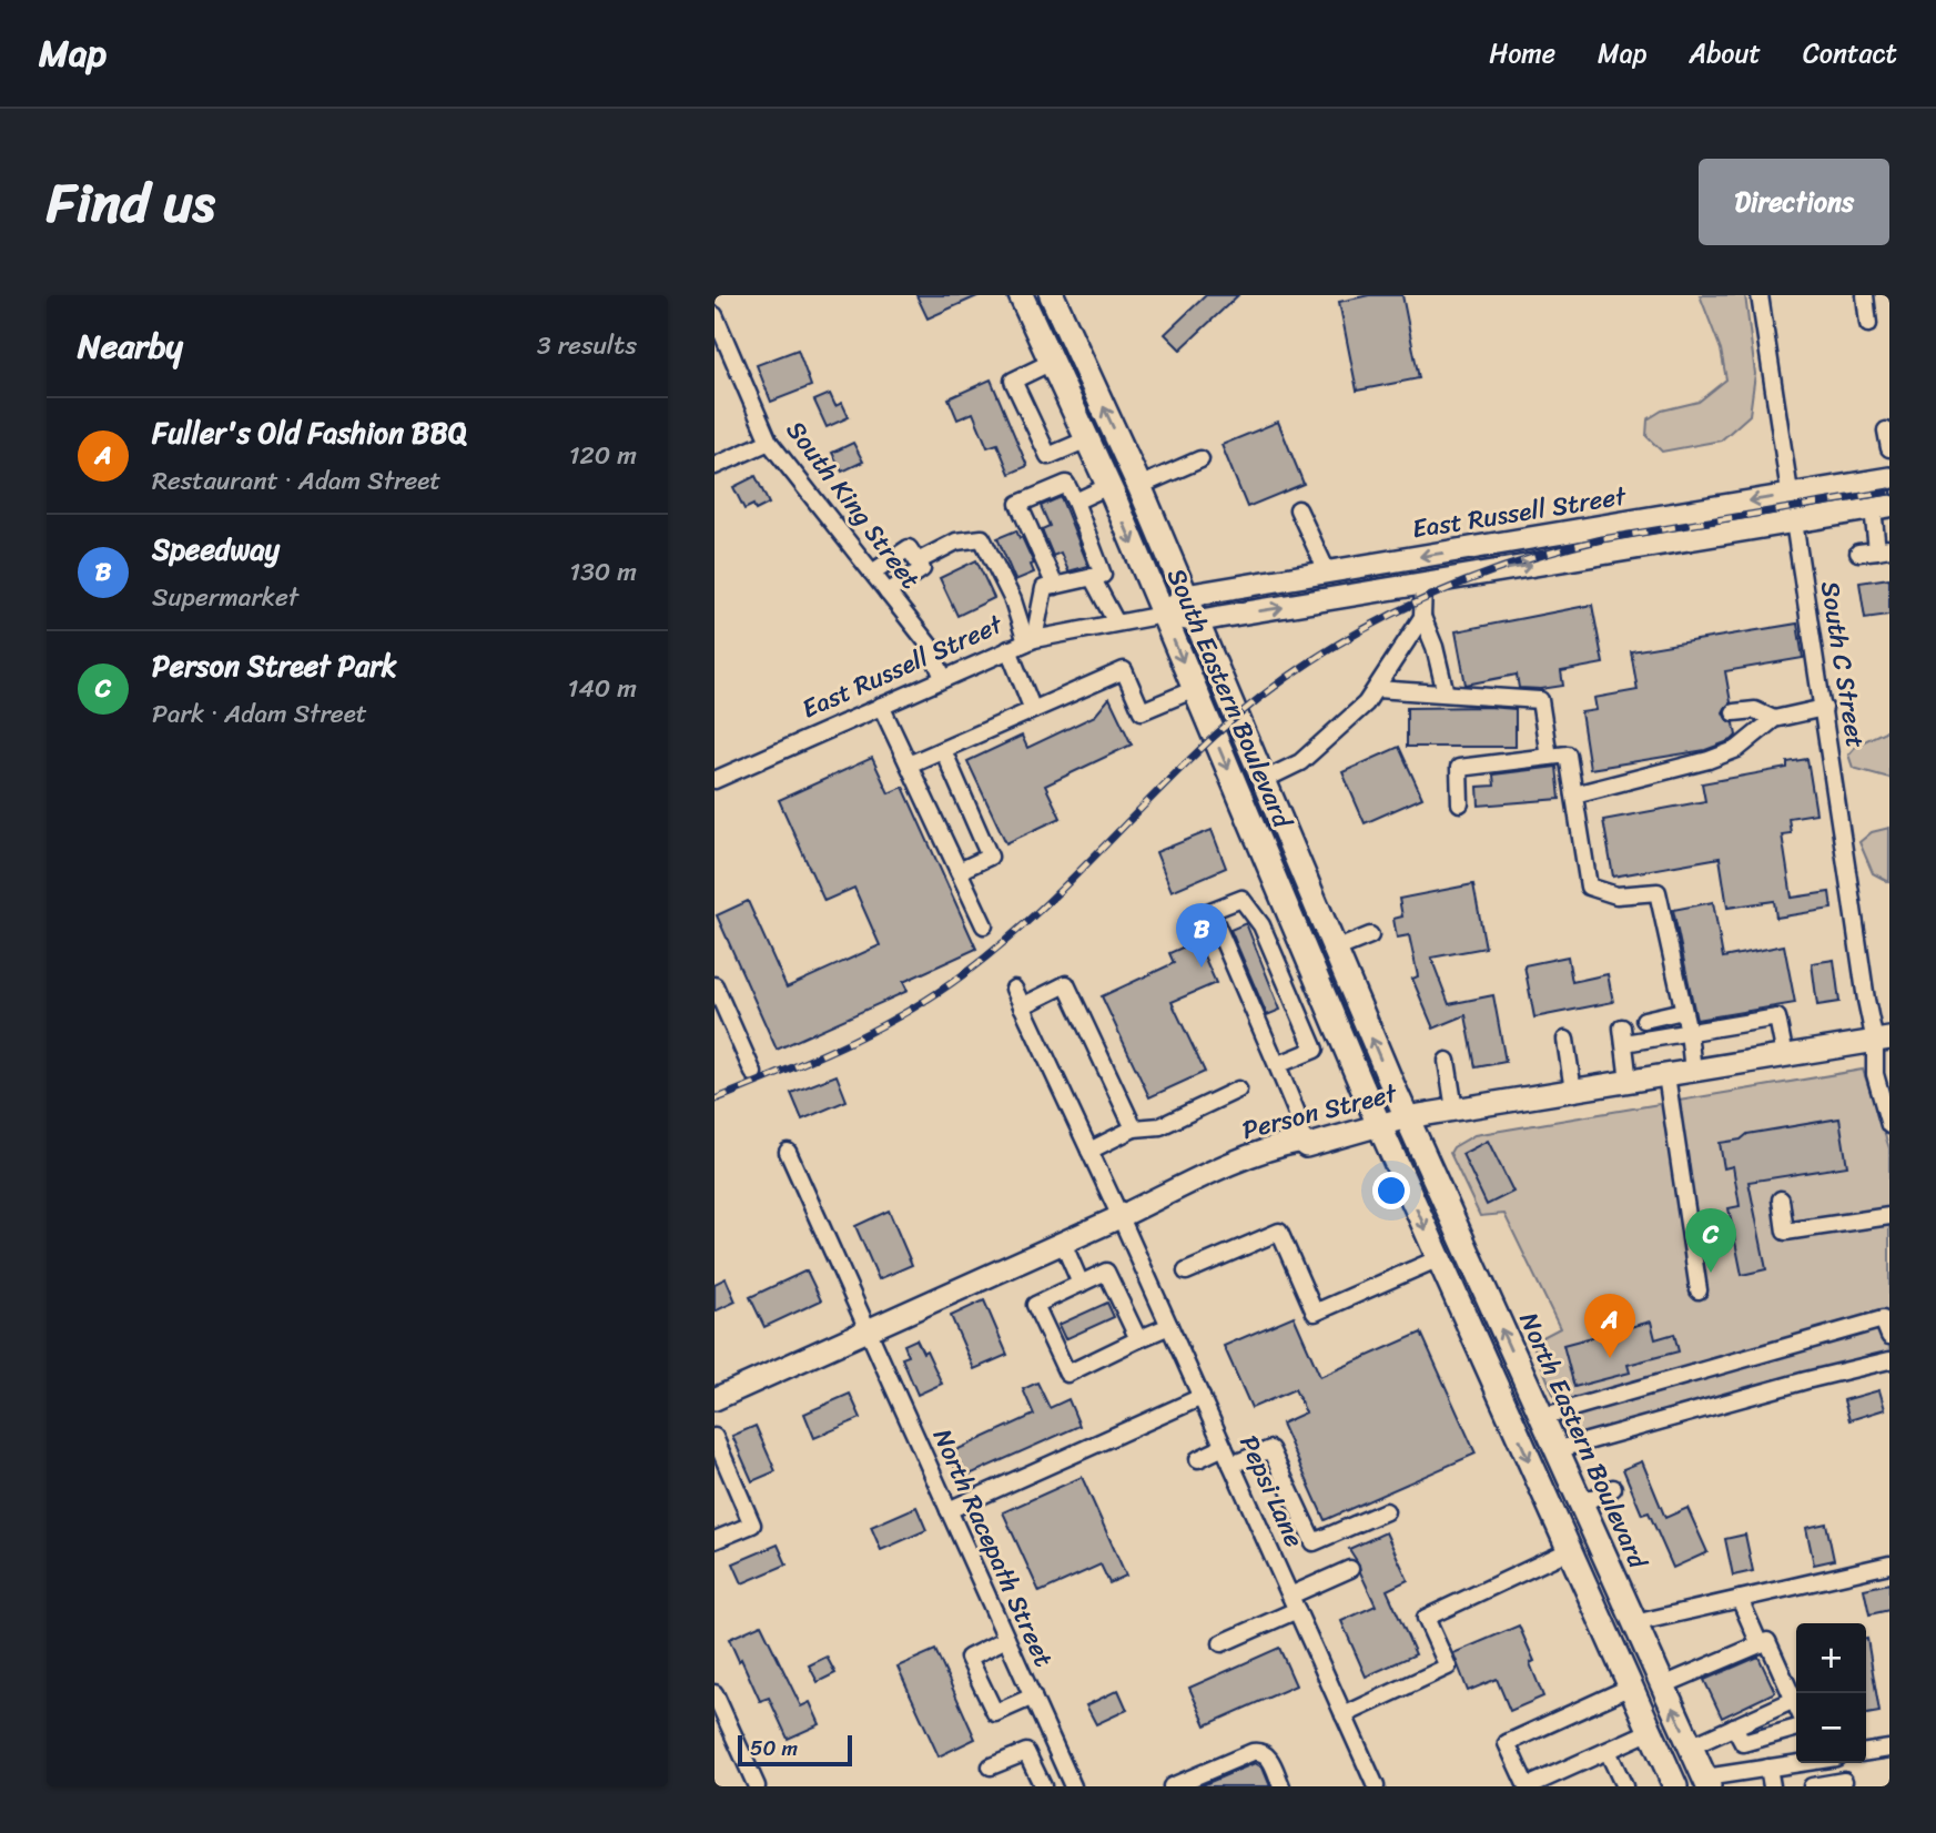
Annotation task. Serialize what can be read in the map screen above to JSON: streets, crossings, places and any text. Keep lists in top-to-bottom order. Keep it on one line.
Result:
{"streets":{"highway":["South Eastern Boulevard","North Eastern Boulevard"],"main road":["East Russell Street","Person Street"],"street":["South King Street","South C Street","Pepsi Lane","North Racepath Street"]},"crossings":[["South King Street","East Russell Street"],["East Russell Street","South C Street"],["East Russell Street","South Eastern Boulevard"],["South C Street","Person Street"],["South Eastern Boulevard","Person Street"],["South Eastern Boulevard","North Eastern Boulevard"],["Person Street","North Eastern Boulevard"],["Person Street","Pepsi Lane"],["Person Street","North Racepath Street"]],"scale_bar":"50 m","page":{"header":"Map","nav":["Home","Map","About","Contact"],"title":"Find us","buttons":"Directions","heading":["Nearby","3 results"],"list":[{"mark":"A","name":"Fuller's Old Fashion BBQ","note":"Restaurant · Adam Street","value":"120 m"},{"mark":"B","name":"Speedway","note":"Supermarket","value":"130 m"},{"mark":"C","name":"Person Street Park","note":"Park · Adam Street","value":"140 m"}],"pins":["B","C","A"],"map_buttons":["+","−"],"scale":"50 m"}}
